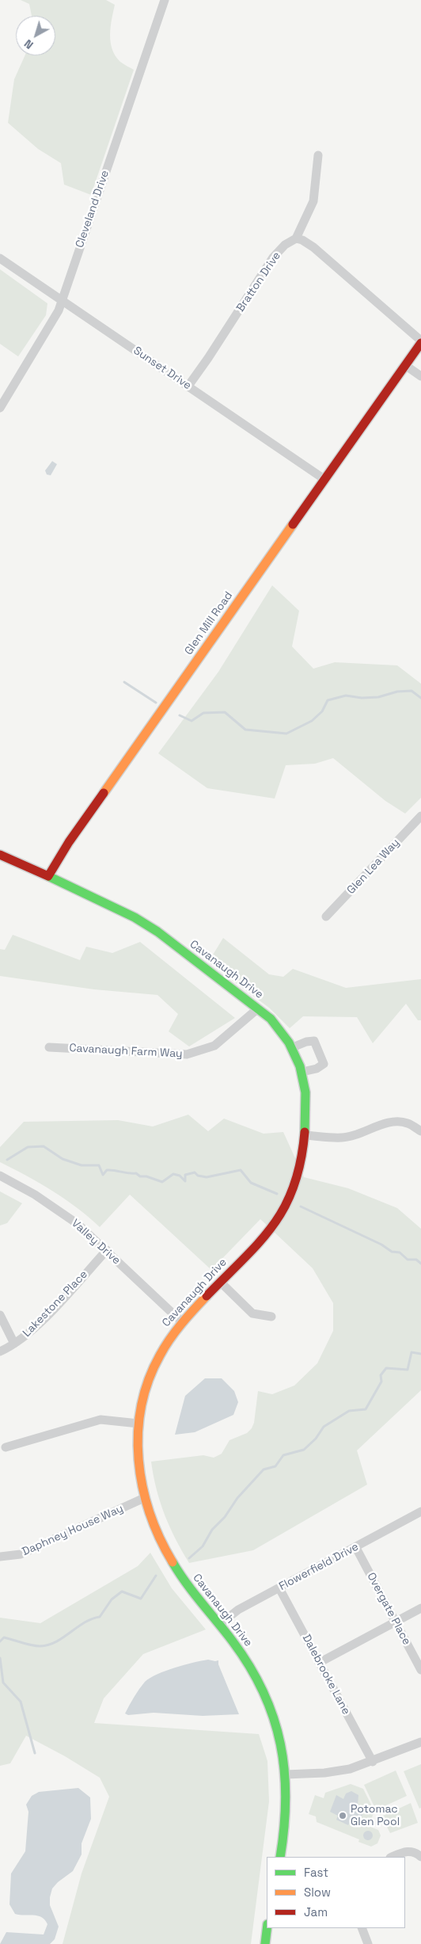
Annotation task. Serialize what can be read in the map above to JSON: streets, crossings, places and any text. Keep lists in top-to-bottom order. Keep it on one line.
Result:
{"streets":{"street":["Cleveland Drive","Bratton Drive","Sunset Drive","Glen Mill Road","Glen Lea Way","Cavanaugh Drive","Cavanaugh Farm Way","Valley Drive","Lakestone Place","Daphney House Way","Flowerfield Drive","Overgate Place","Dalebrooke Lane"]},"crossings":[["Cleveland Drive","Sunset Drive"],["Bratton Drive","Sunset Drive"],["Sunset Drive","Glen Mill Road"],["Glen Mill Road","Cavanaugh Drive"],["Cavanaugh Drive","Cavanaugh Farm Way"],["Cavanaugh Drive","Valley Drive"],["Cavanaugh Drive","Daphney House Way"],["Cavanaugh Drive","Flowerfield Drive"],["Valley Drive","Lakestone Place"],["Flowerfield Drive","Overgate Place"],["Flowerfield Drive","Dalebrooke Lane"]],"places":["Potomac Glen Pool"],"legend":["Fast","Slow","Jam"],"north":"bottom left"}
